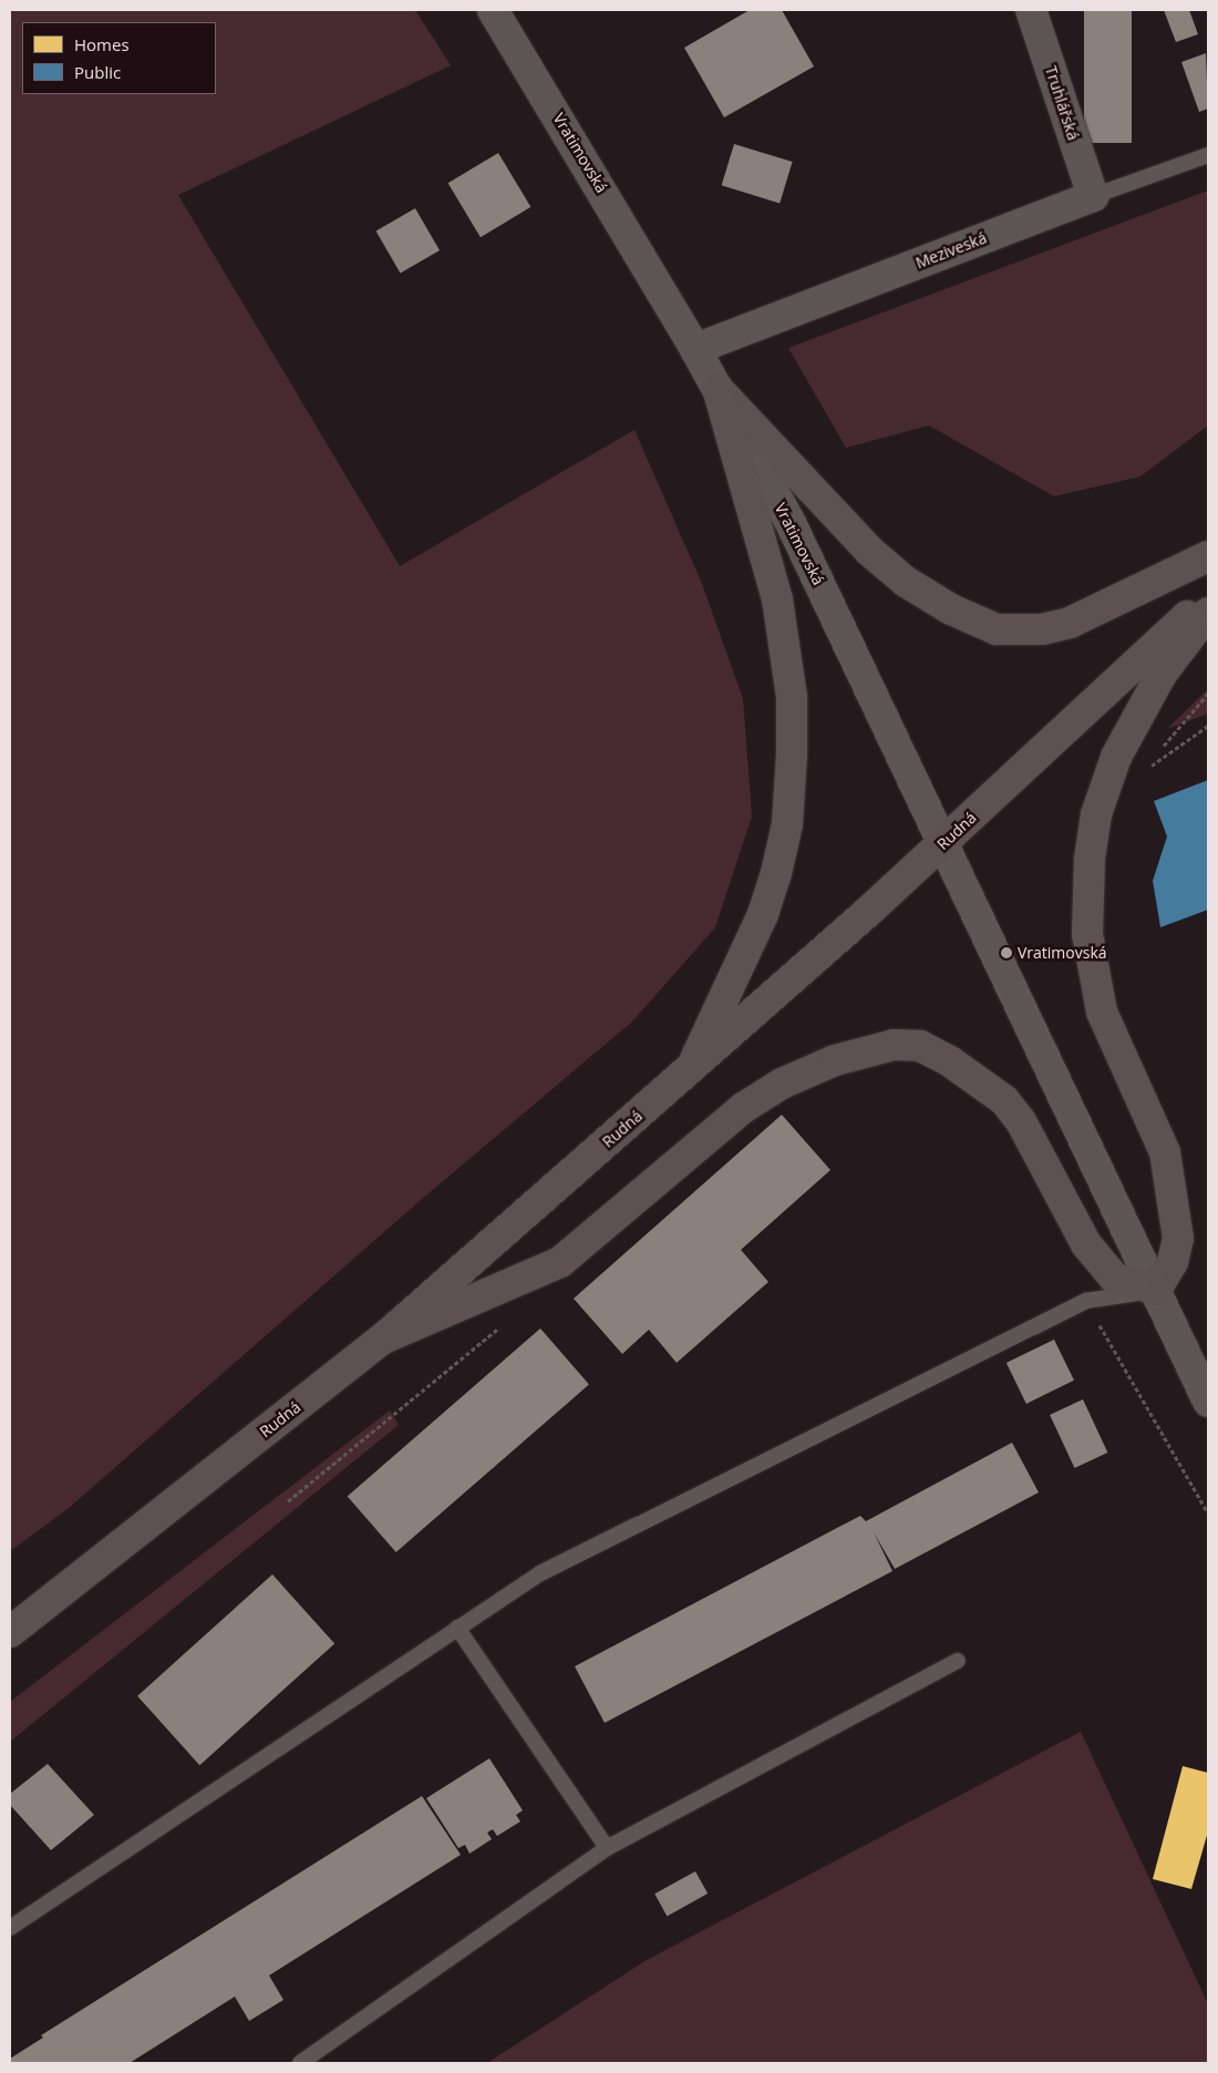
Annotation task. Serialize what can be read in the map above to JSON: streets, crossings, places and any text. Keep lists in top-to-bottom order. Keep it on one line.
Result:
{"streets":{"main road":["Rudná"],"street":["Truhlářská","Vratimovská","Meziveská"]},"crossings":[["Truhlářská","Meziveská"],["Vratimovská","Meziveská"],["Vratimovská","Rudná"]],"places":["Vratimovská"],"legend":["Homes","Public"]}
